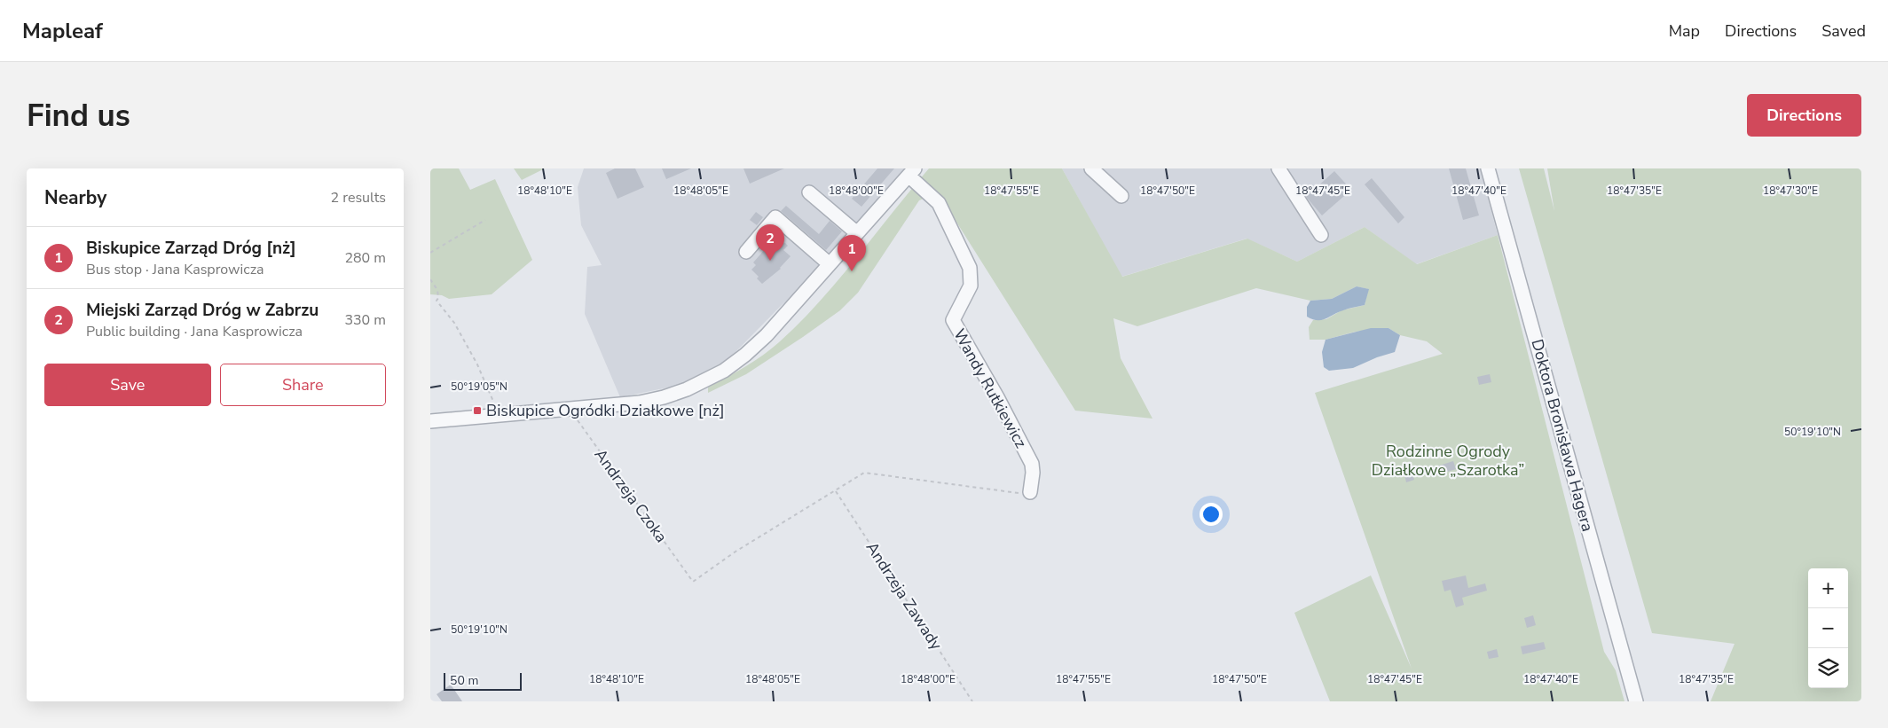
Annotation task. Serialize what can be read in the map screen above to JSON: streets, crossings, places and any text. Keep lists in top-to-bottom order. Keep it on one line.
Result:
{"streets":{"street":["Wandy Rutkiewicz","Doktora Bronisława Hagera"],"path":["Andrzeja Czoka","Andrzeja Zawady"]},"crossings":[["Andrzeja Czoka","Andrzeja Zawady"]],"parks":["Rodzinne Ogrody Działkowe „Szarotka”"],"places":{"transit":["Biskupice Ogródki Działkowe [nż]"]},"scale_bar":"50 m","page":{"header":"Mapleaf","nav":["Map","Directions","Saved"],"buttons":["Directions",["Save","Share"]],"title":"Find us","heading":["Nearby","2 results"],"pins":["2","1"],"list":[{"mark":"1","name":"Biskupice Zarząd Dróg [nż]","note":"Bus stop · Jana Kasprowicza","value":"280 m"},{"mark":"2","name":"Miejski Zarząd Dróg w Zabrzu","note":"Public building · Jana Kasprowicza","value":"330 m"}],"map_buttons":["+","−"],"scale":"50 m"},"coordinates":["18°48'10\"E","18°48'05\"E","18°48'00\"E","18°47'55\"E","18°47'50\"E","18°47'45\"E","18°47'40\"E","18°47'35\"E","18°47'30\"E","50°19'05\"N","50°19'10\"N"]}
